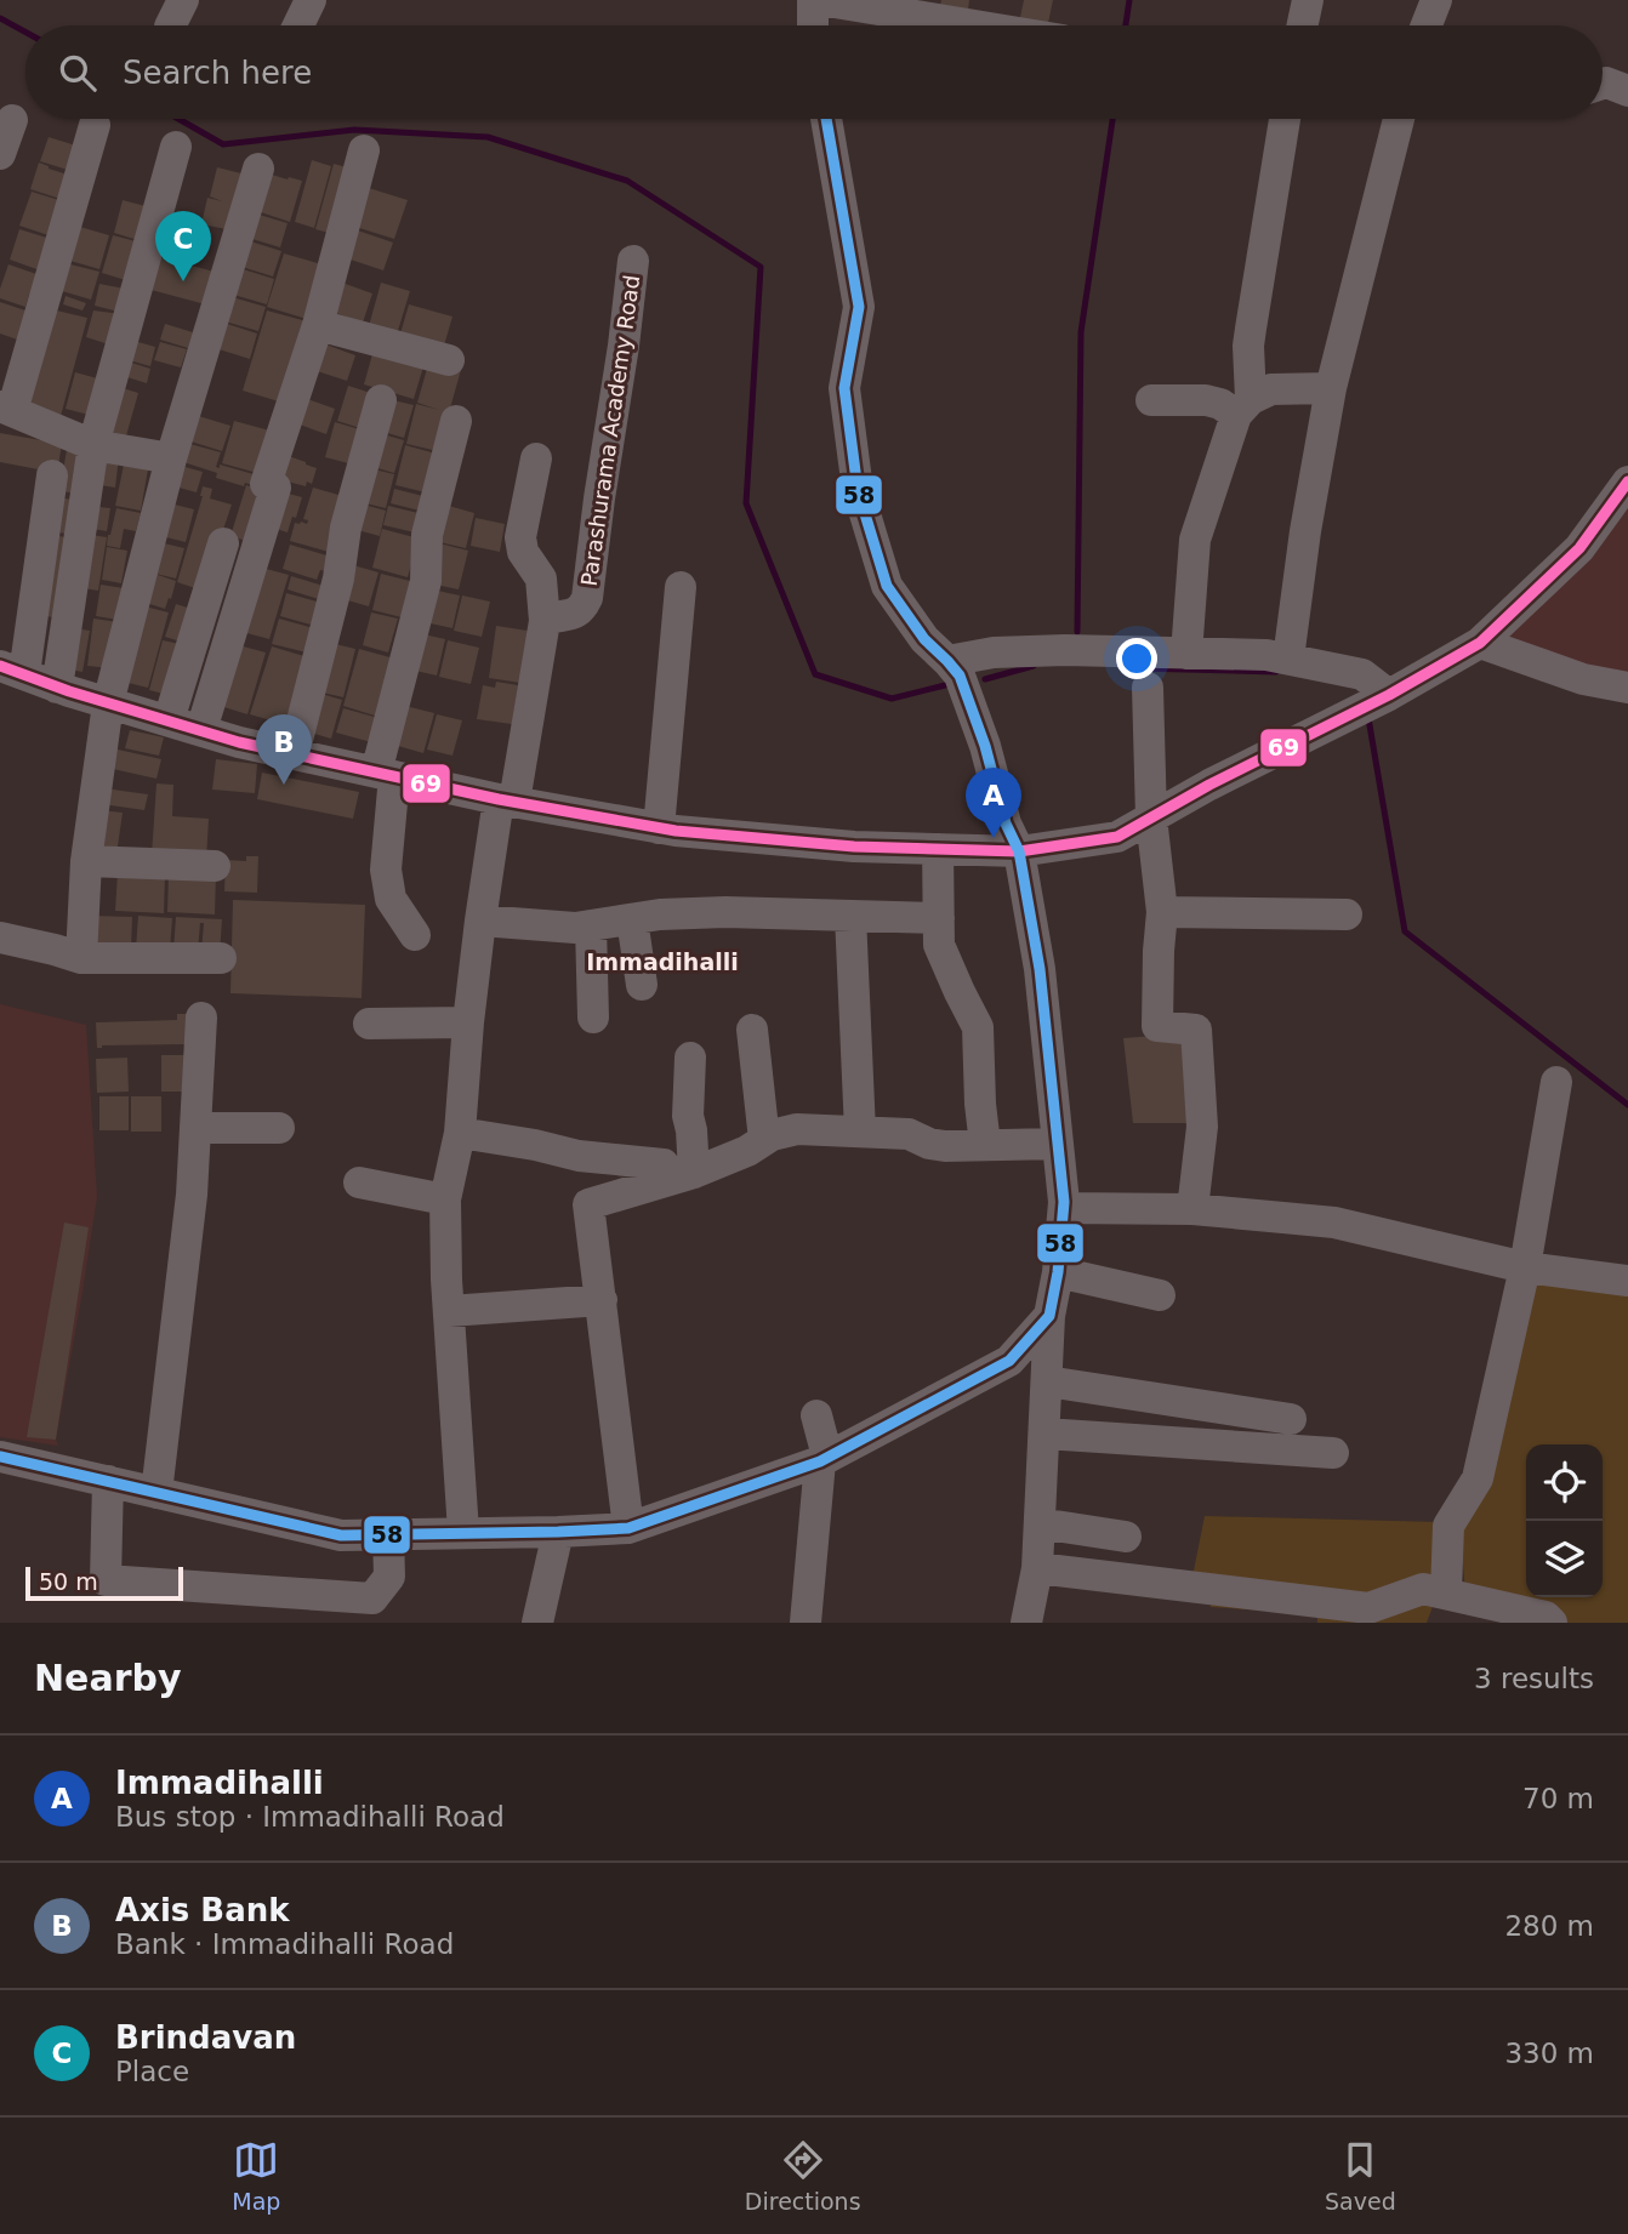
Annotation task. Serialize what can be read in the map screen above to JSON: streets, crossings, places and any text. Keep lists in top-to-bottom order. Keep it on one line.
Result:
{"streets":{"street":["Parashurama Academy Road"]},"districts":["Immadihalli"],"lines":["transit line 58","transit line 69"],"scale_bar":"50 m","page":{"search":"Search here","pins":["C","B","A"],"scale":"50 m","heading":["Nearby","3 results"],"list":[{"mark":"A","name":"Immadihalli","note":"Bus stop · Immadihalli Road","value":"70 m"},{"mark":"B","name":"Axis Bank","note":"Bank · Immadihalli Road","value":"280 m"},{"mark":"C","name":"Brindavan","note":"Place","value":"330 m"}],"nav":["Map","Directions","Saved"]}}
